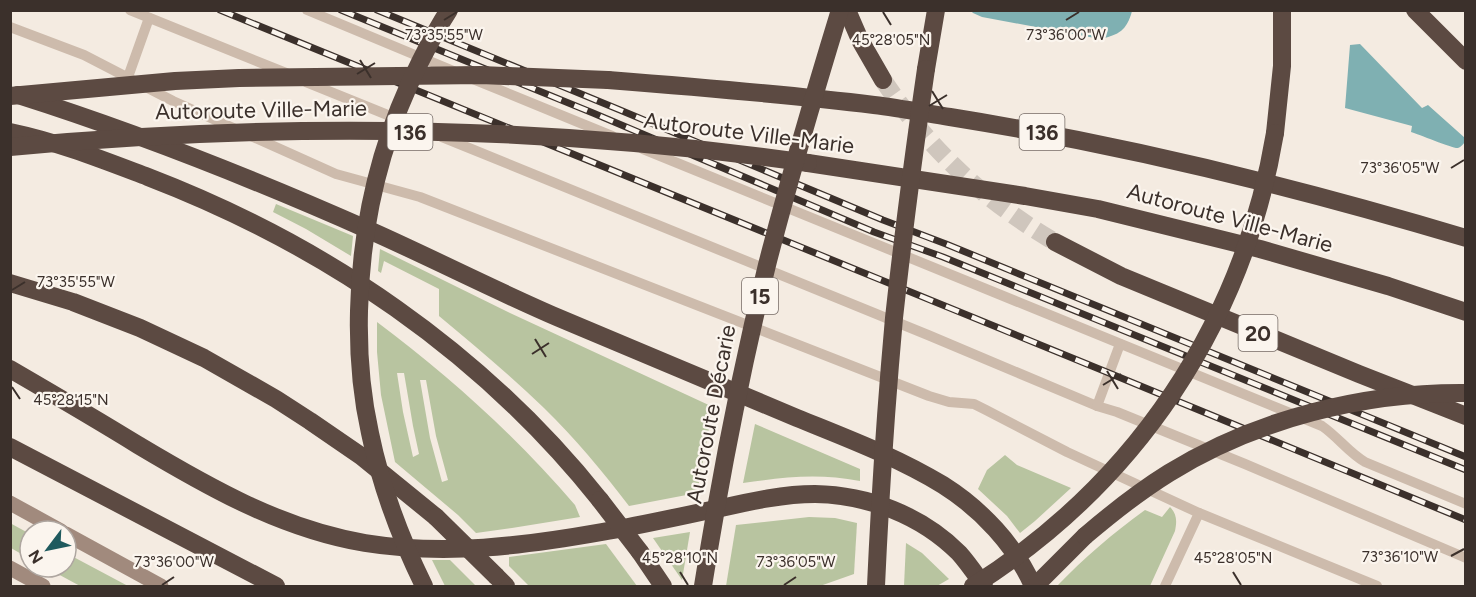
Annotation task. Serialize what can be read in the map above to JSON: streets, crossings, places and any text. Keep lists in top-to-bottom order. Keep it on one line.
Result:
{"streets":{"highway":["Autoroute Ville-Marie","136","15","20","Autoroute Décarie"]},"north":"bottom left","coordinates":["73°35'55\"W","73°36'00\"W","45°28'05\"N","73°36'05\"W","45°28'15\"N","73°36'10\"W","45°28'10\"N"]}
